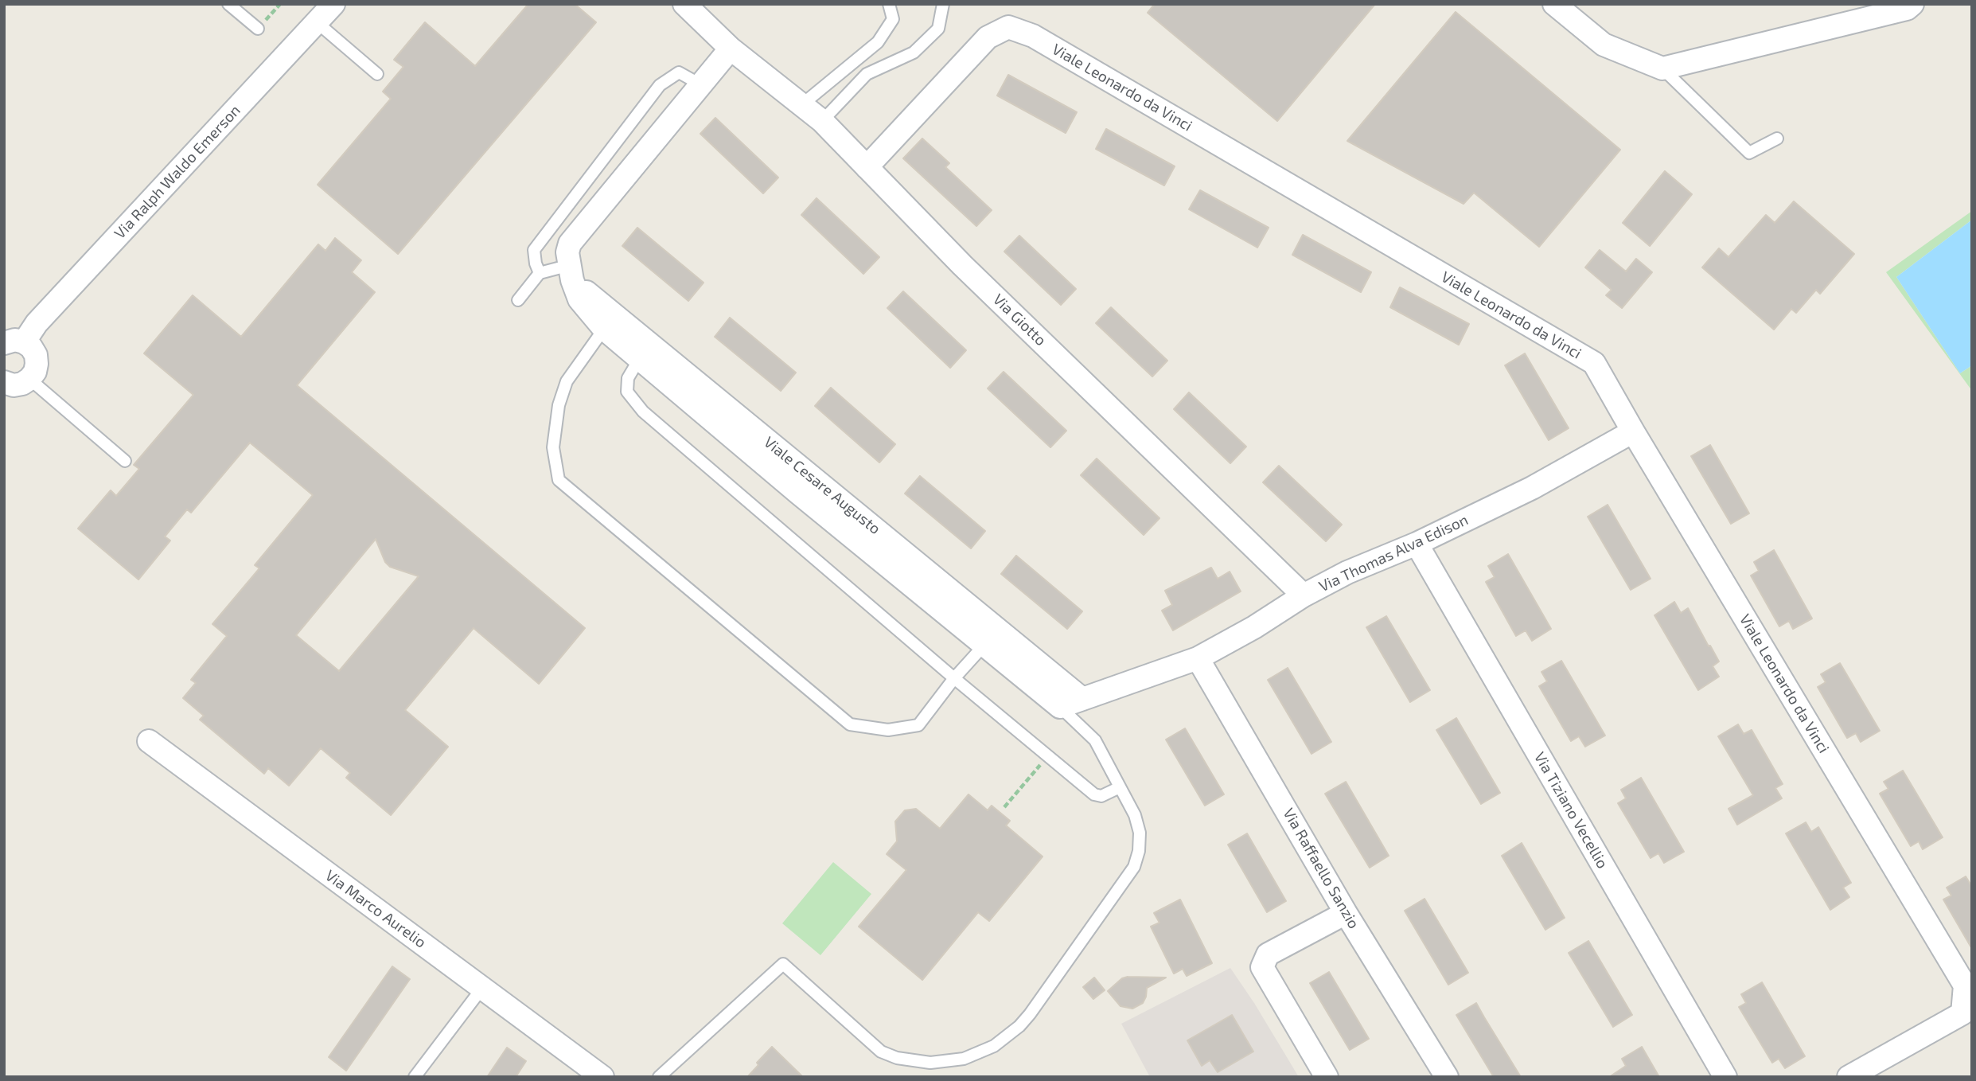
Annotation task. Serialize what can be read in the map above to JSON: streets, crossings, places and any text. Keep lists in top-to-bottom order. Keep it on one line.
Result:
{"streets":{"street":["Viale Leonardo da Vinci","Via Ralph Waldo Emerson","Via Giotto","Viale Cesare Augusto","Via Thomas Alva Edison","Via Tiziano Vecellio","Via Raffaello Sanzio","Via Marco Aurelio"]},"crossings":[["Viale Leonardo da Vinci","Via Giotto"],["Viale Leonardo da Vinci","Via Thomas Alva Edison"],["Via Giotto","Viale Cesare Augusto"],["Via Giotto","Via Thomas Alva Edison"],["Viale Cesare Augusto","Via Thomas Alva Edison"],["Via Thomas Alva Edison","Via Tiziano Vecellio"],["Via Thomas Alva Edison","Via Raffaello Sanzio"]]}
